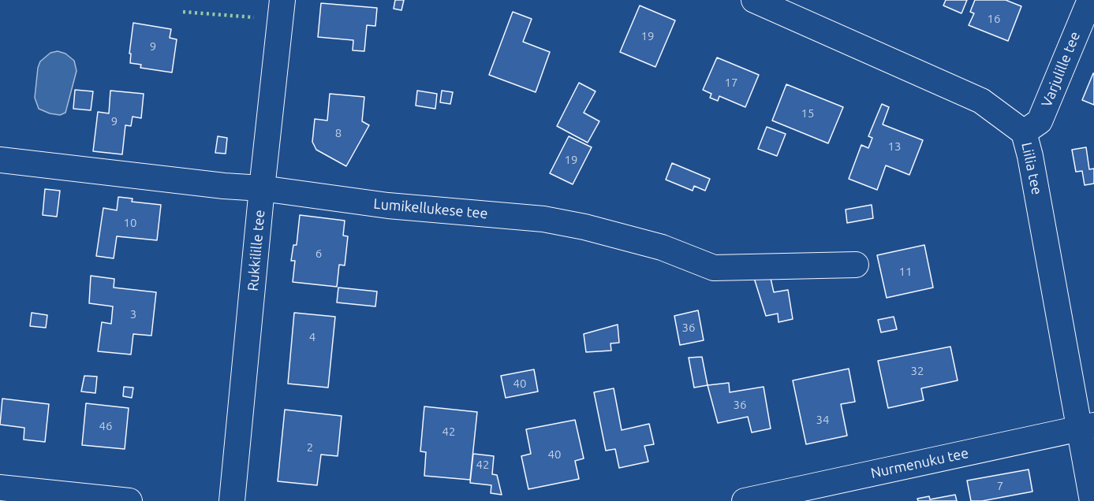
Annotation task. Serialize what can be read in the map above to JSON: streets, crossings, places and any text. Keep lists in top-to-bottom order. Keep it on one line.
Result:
{"streets":{"street":["Varjulille tee","Liilia tee","Lumikellukese tee","Rukkilille tee","Nurmenuku tee"]},"crossings":[["Varjulille tee","Liilia tee"],["Liilia tee","Nurmenuku tee"],["Lumikellukese tee","Rukkilille tee"]],"house_numbers":["16","19","9","17","15","9","8","13","19","10","6","11","3","36","4","32","40","36","34","46","42","2","40","42","7"]}
